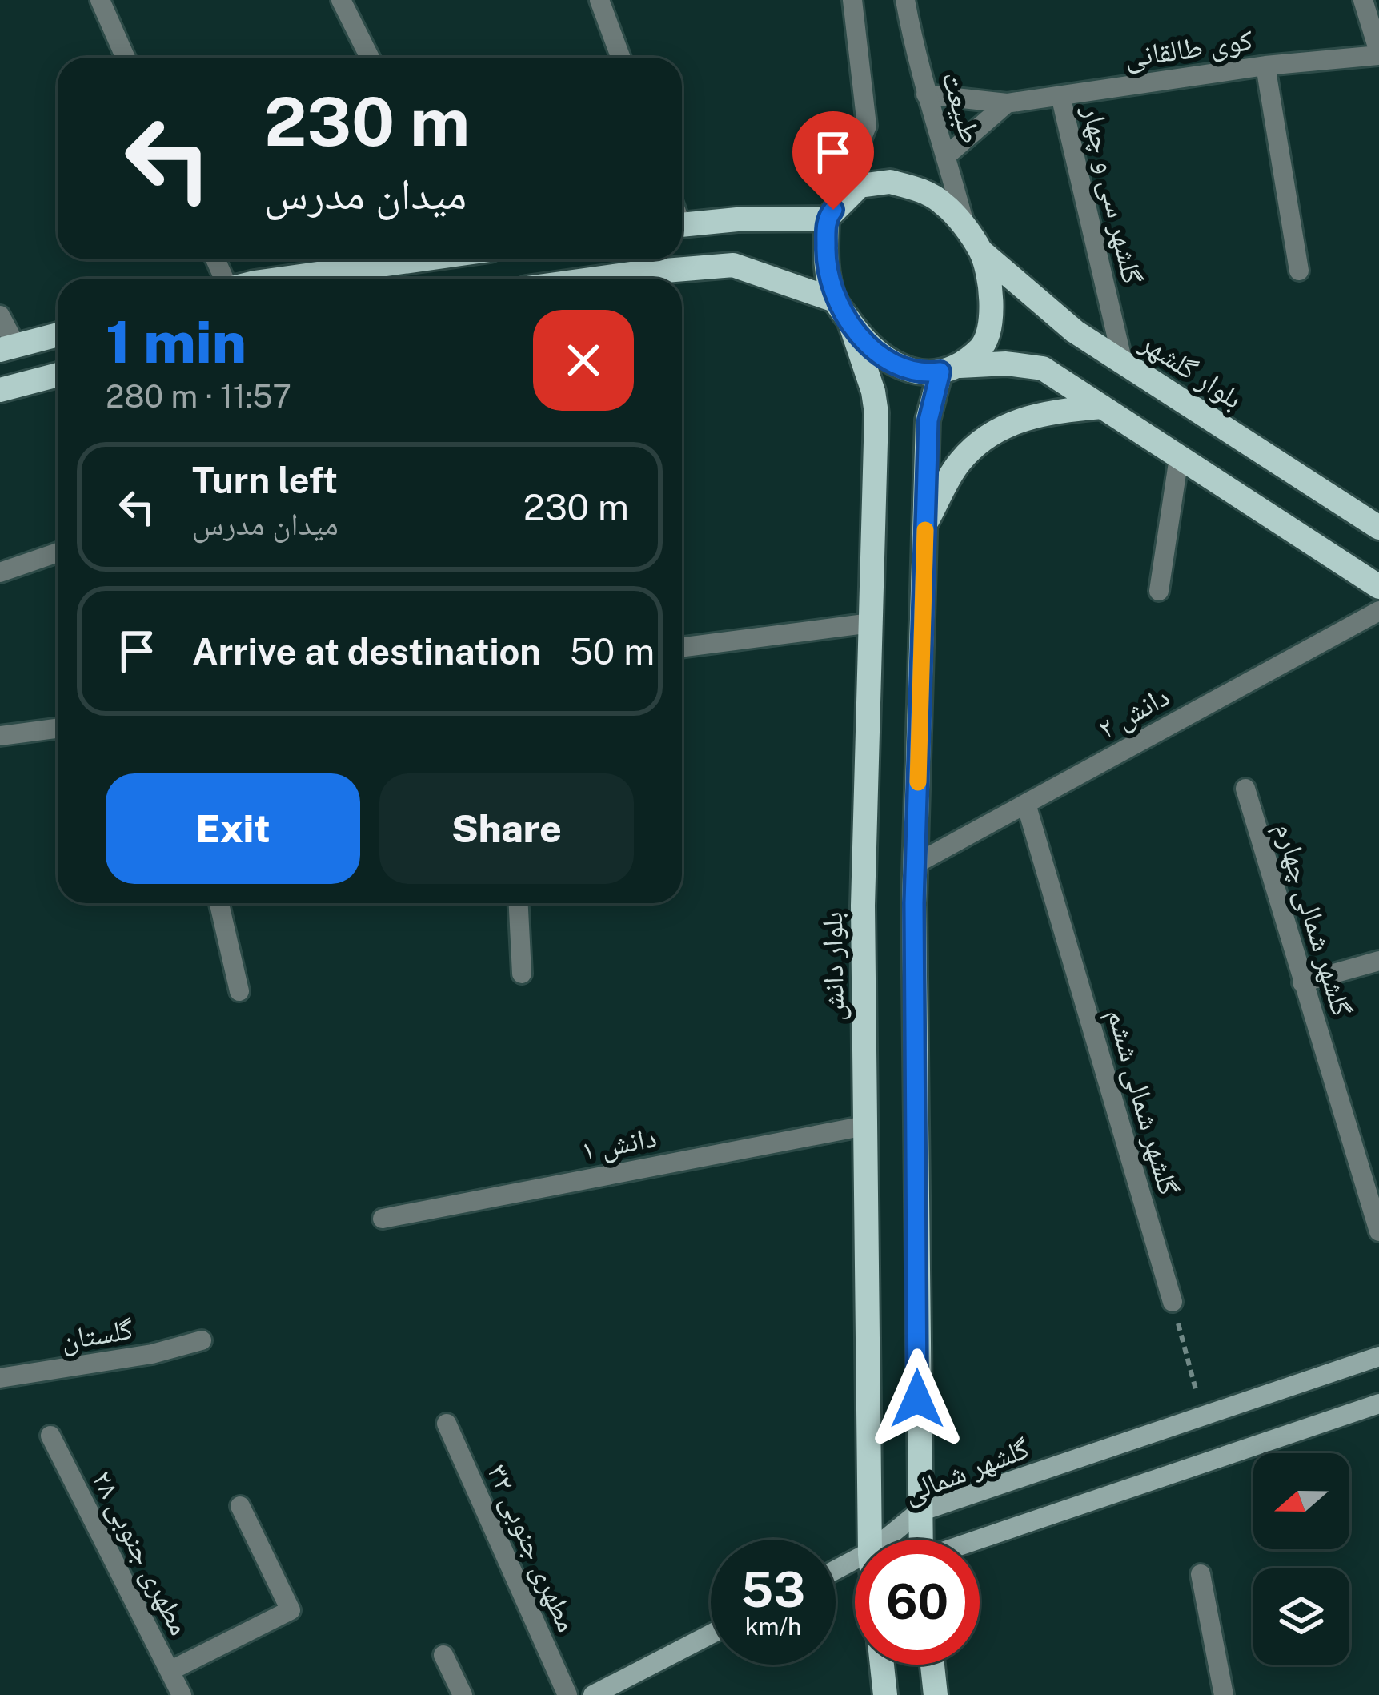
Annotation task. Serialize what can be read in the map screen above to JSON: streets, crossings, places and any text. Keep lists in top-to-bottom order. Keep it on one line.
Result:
{"streets":{"main road":["بلوار گلشهر","بلوار دانش","گلشهر شمالی"],"street":["کوی طالقانی","طبیعت","گلشهر سی و چهار","۲ دانش","گلشهر شمالی چهارم","گلشهر شمالی ششم","دانش ۱","گلستان","مطهری جنوبی ۳۲","۲۸ مطهری جنوبی"]},"crossings":[["کوی طالقانی","طبیعت"],["کوی طالقانی","گلشهر سی و چهار"],["طبیعت","بلوار گلشهر"],["طبیعت","بلوار دانش"],["گلشهر سی و چهار","بلوار گلشهر"],["بلوار گلشهر","بلوار دانش"],["۲ دانش","گلشهر شمالی ششم"],["بلوار دانش","دانش ۱"]],"north":"left","page":{"turn":["230 m","میدان مدرس"],"heading":["1 min","280 m · 11:57"],"list":[{"name":"Turn left","note":"میدان مدرس","value":"230 m"},{"name":"Arrive at destination","value":"50 m"}],"buttons":["Exit","Share"],"speed":"53 km/h","limit":"60"}}
